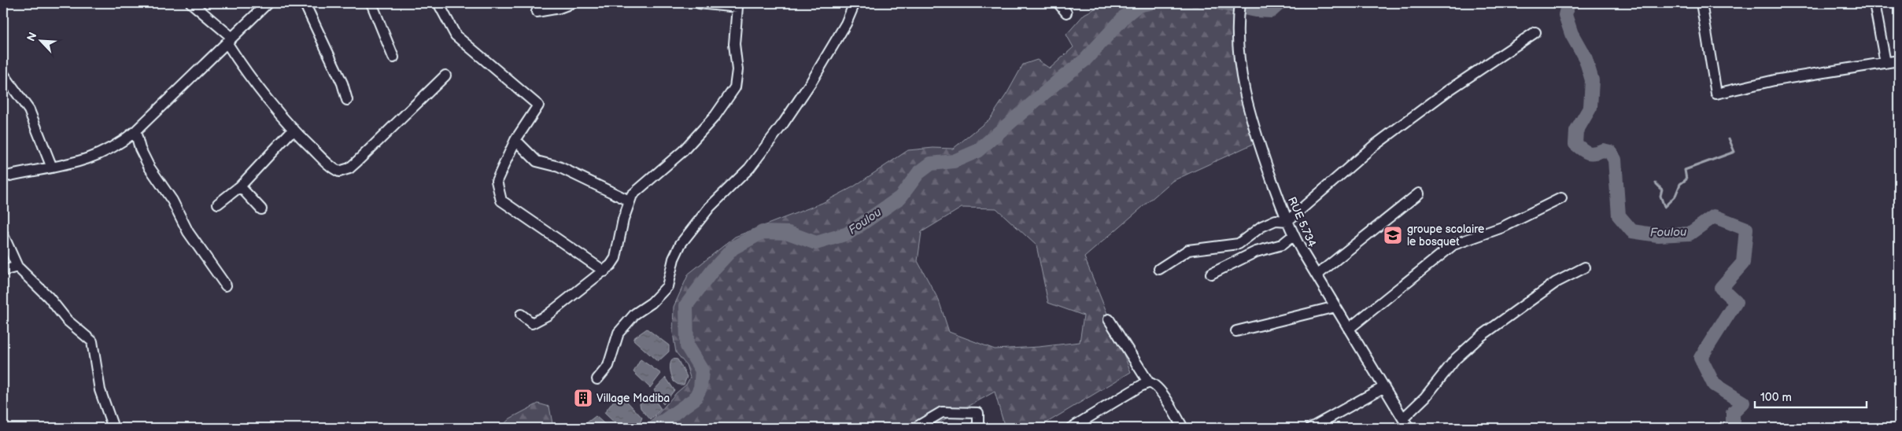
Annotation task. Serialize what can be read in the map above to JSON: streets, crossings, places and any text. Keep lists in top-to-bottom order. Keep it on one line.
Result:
{"streets":{"street":["RUE 5.734"]},"water":["Foulou"],"places":{"school or university":["groupe scolaire le bosquet"],"building":["Village Madiba"]},"scale_bar":"100 m","north":"top left"}
